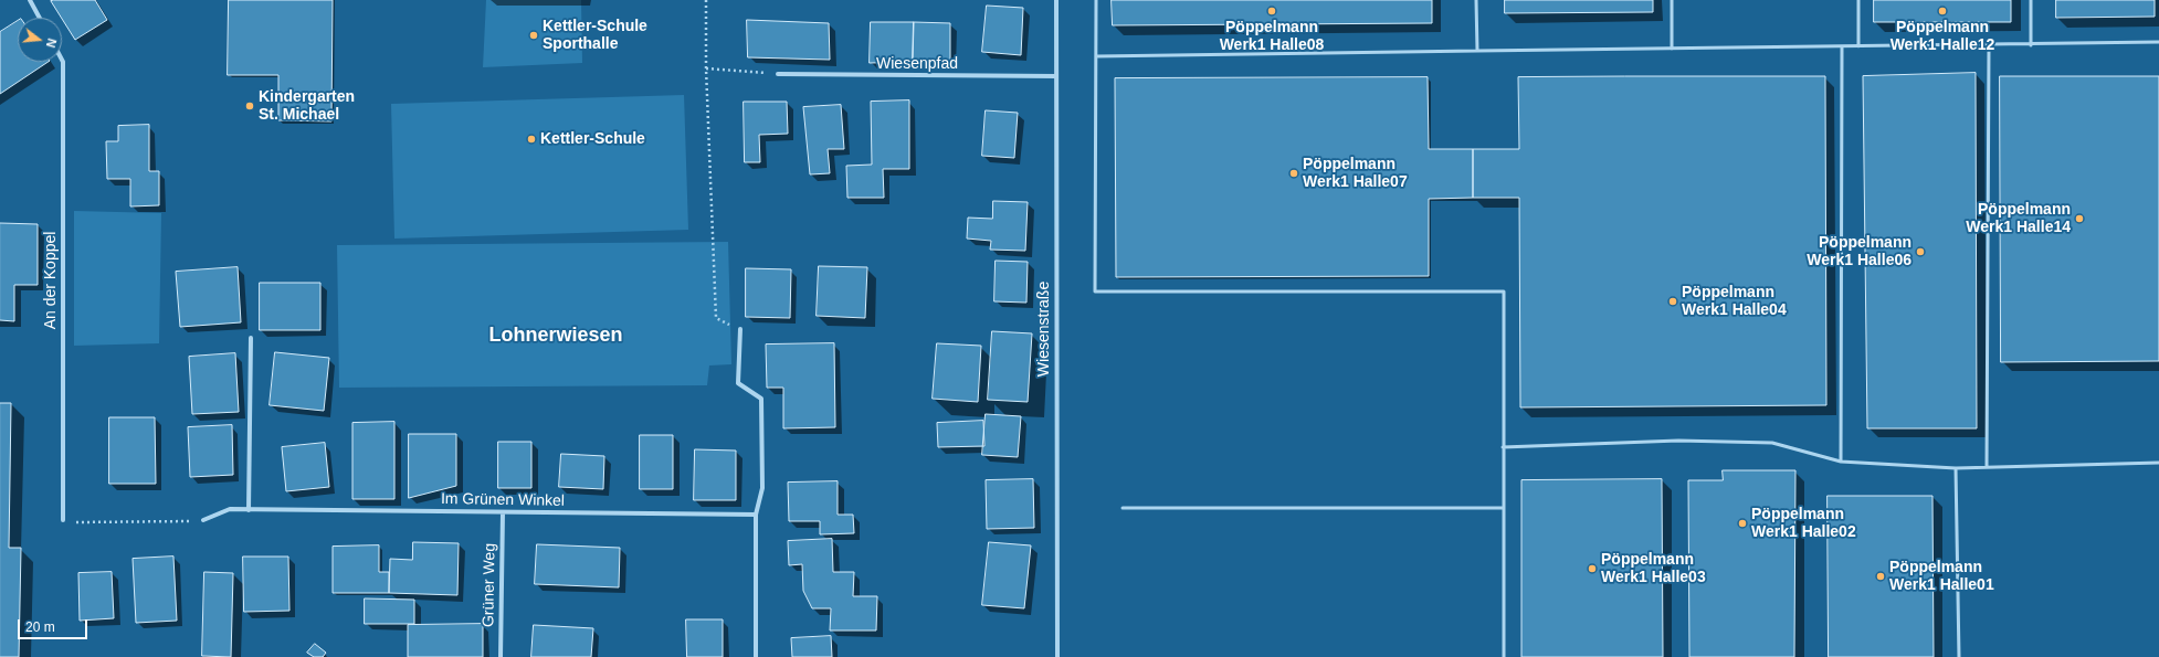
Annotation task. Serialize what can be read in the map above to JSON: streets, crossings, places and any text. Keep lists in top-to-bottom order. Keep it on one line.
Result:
{"streets":{"street":["Wiesenpfad","An der Koppel","Wiesenstraße","Im Grünen Winkel","Grüner Weg"]},"crossings":[["Wiesenpfad","Wiesenstraße"],["Im Grünen Winkel","Grüner Weg"]],"districts":["Lohnerwiesen"],"places":["Pöppelmann Werk1 Halle08","Pöppelmann Werk1 Halle12","Kettler-Schule Sporthalle","Kindergarten St. Michael","Kettler-Schule","Pöppelmann Werk1 Halle07","Pöppelmann Werk1 Halle14","Pöppelmann Werk1 Halle06","Pöppelmann Werk1 Halle04","Pöppelmann Werk1 Halle02","Pöppelmann Werk1 Halle03","Pöppelmann Werk1 Halle01"],"scale_bar":"20 m","north":"right"}
